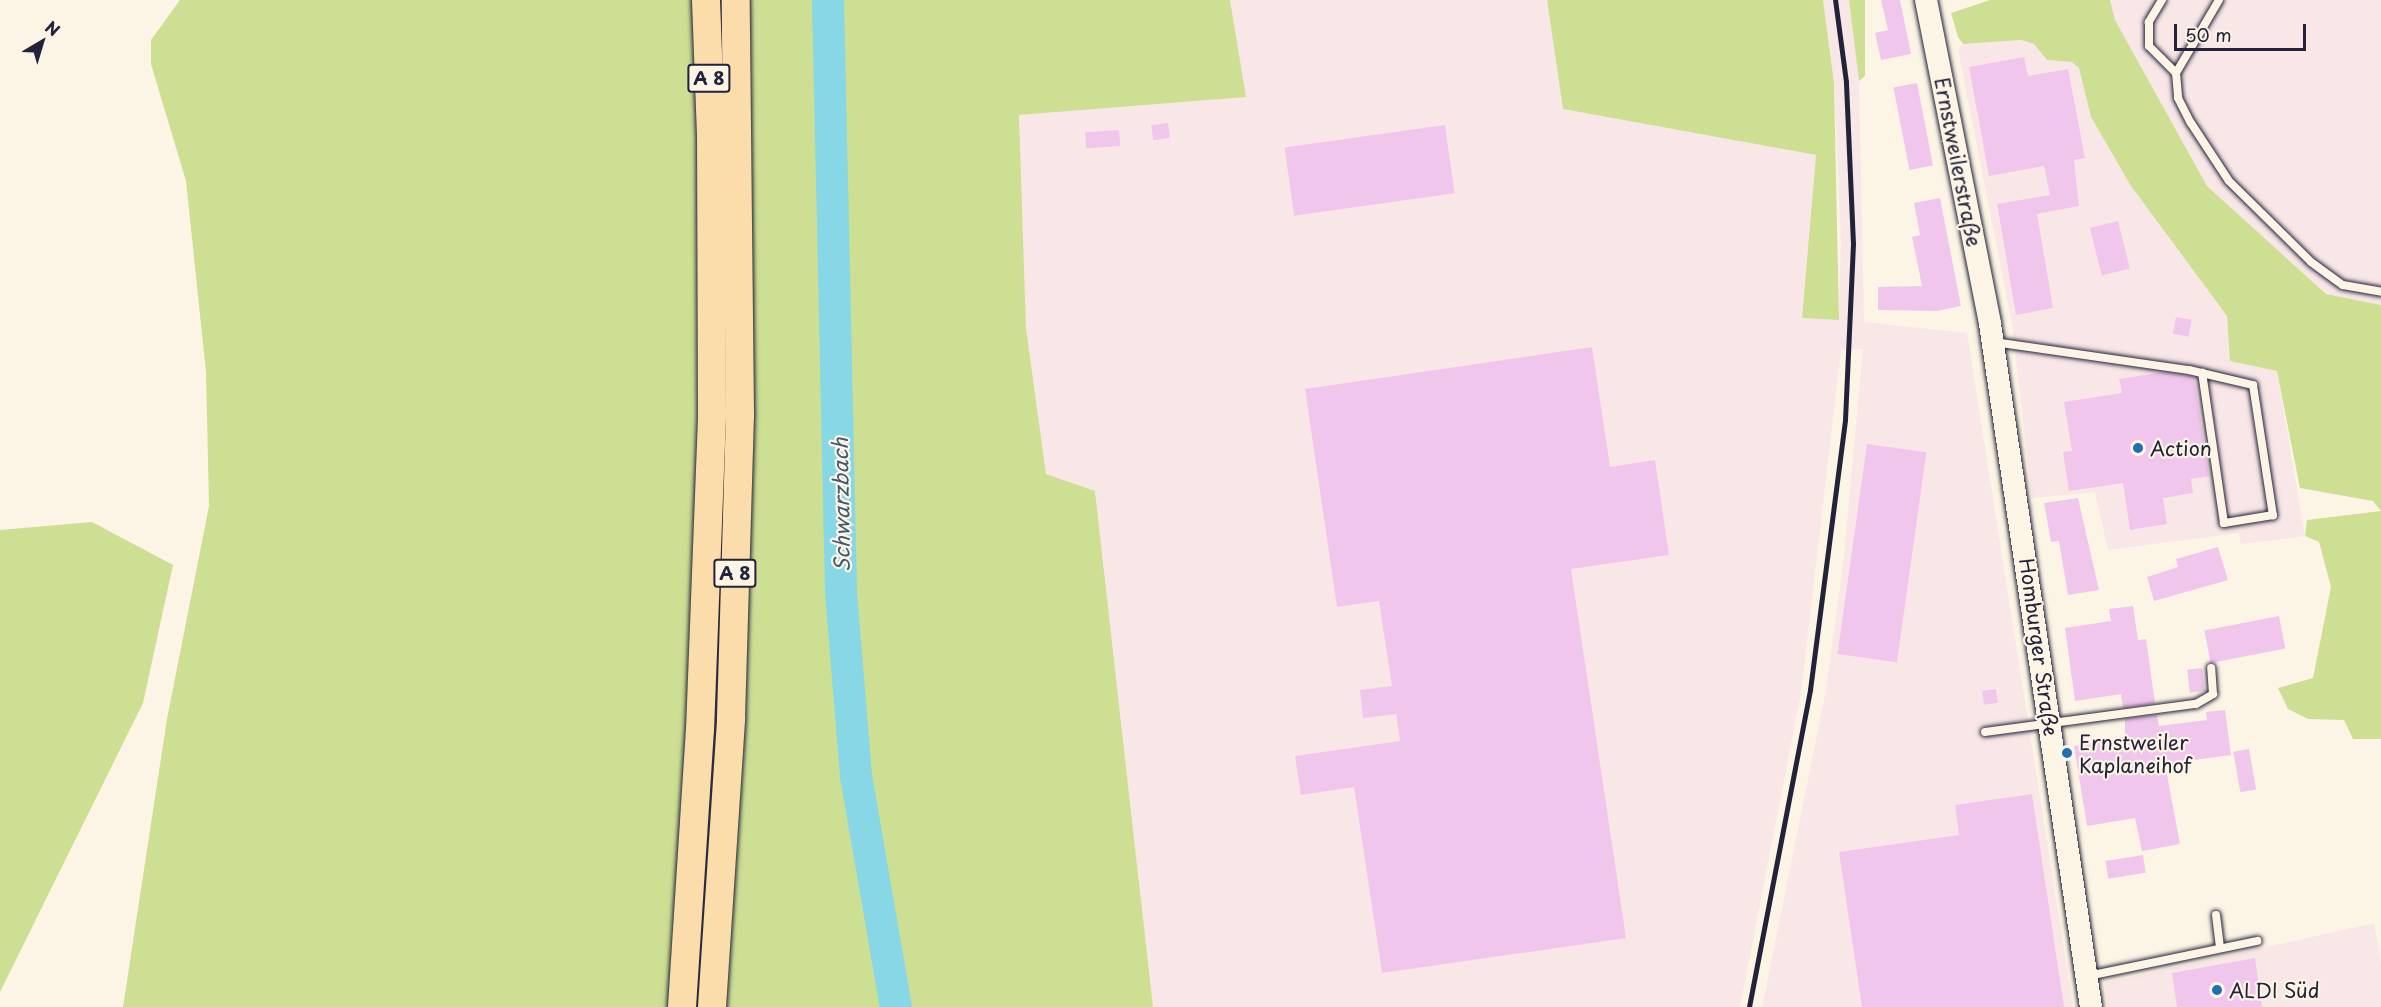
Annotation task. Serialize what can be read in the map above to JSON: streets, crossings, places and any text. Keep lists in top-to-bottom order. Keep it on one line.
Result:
{"streets":{"highway":["A 8"],"main road":["Ernstweilerstraße","Homburger Straße"]},"crossings":[["Ernstweilerstraße","Homburger Straße"]],"water":["Schwarzbach"],"places":["Action","Ernstweiler Kaplaneihof","ALDI Süd"],"scale_bar":"50 m","north":"top right"}
